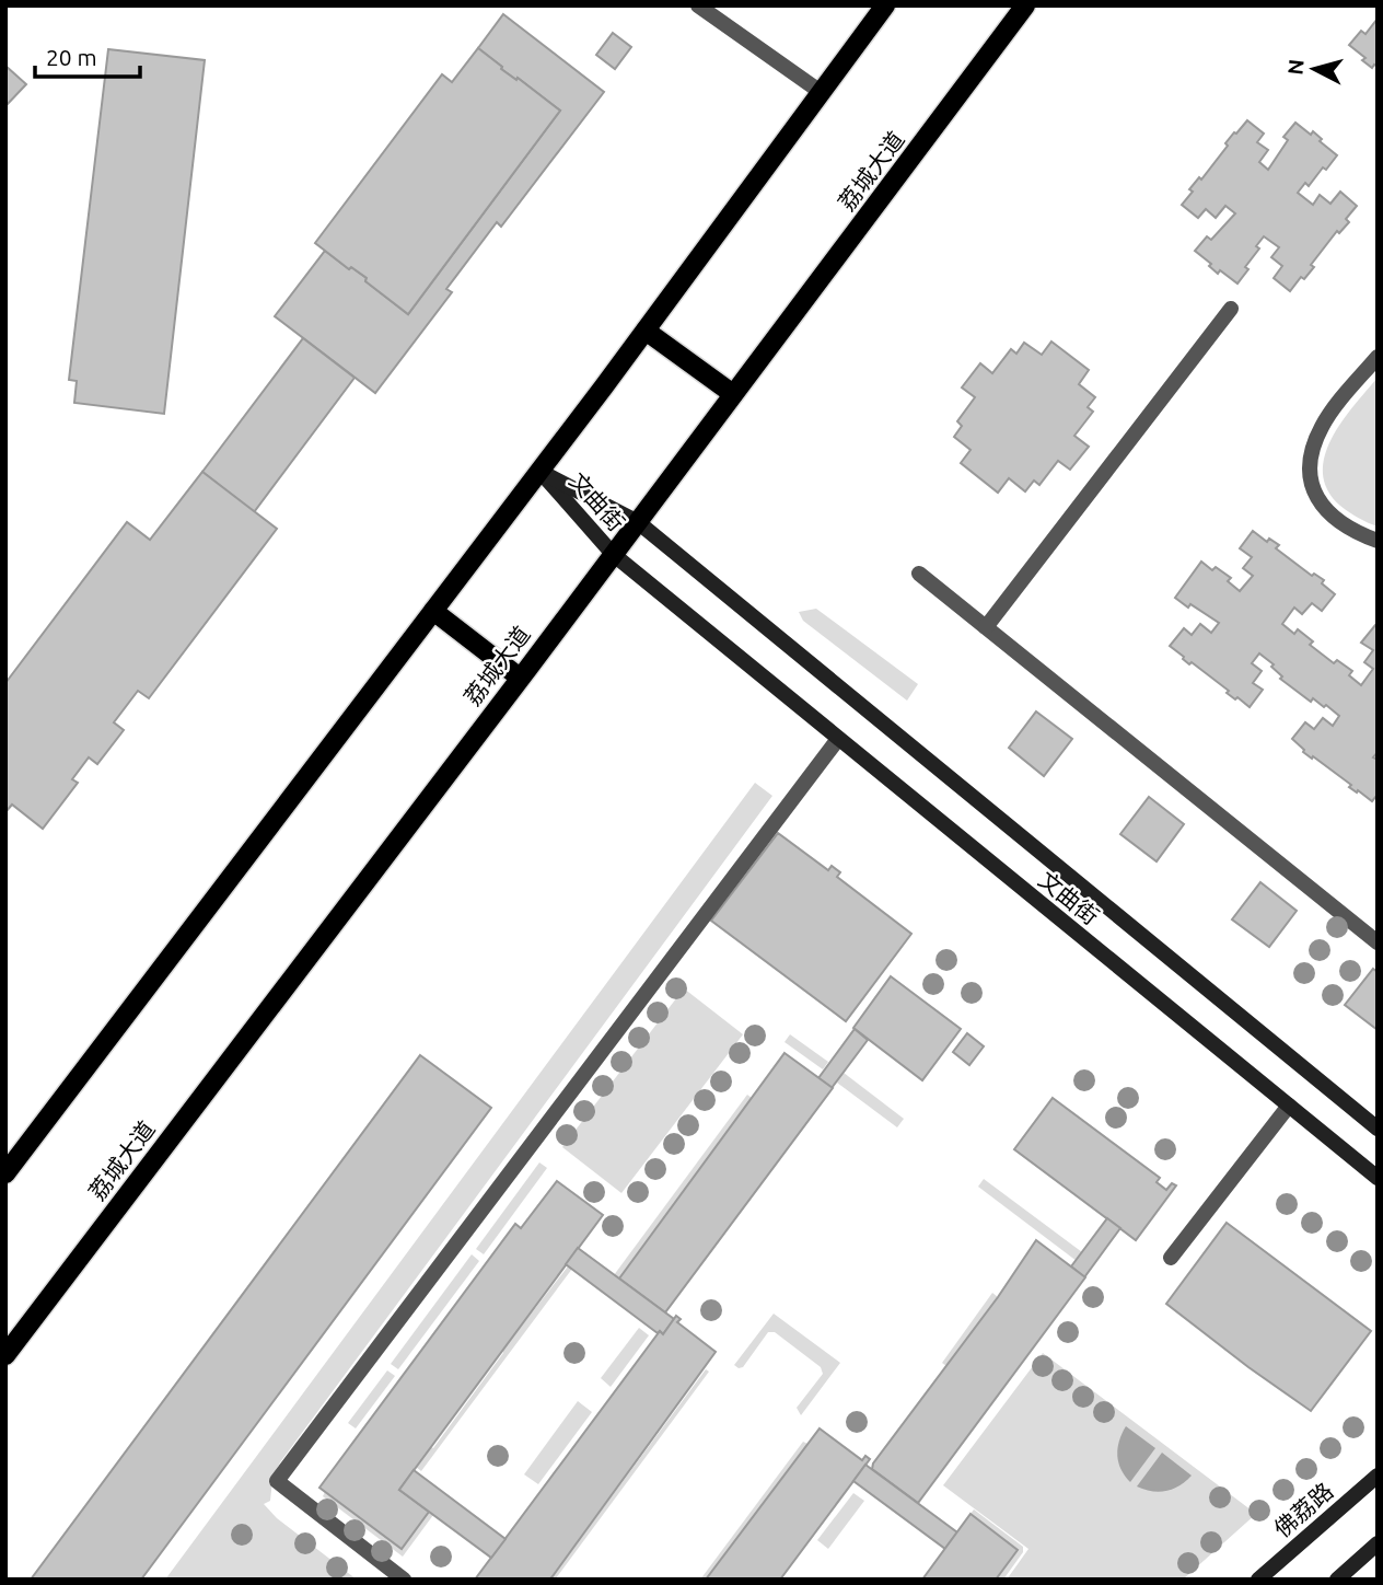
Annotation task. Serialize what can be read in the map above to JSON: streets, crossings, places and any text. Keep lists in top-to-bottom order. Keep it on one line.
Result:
{"streets":{"main road":["荔城大道"],"street":["文曲街","佛荔路"]},"crossings":[["荔城大道","文曲街"]],"scale_bar":"20 m","north":"left"}
